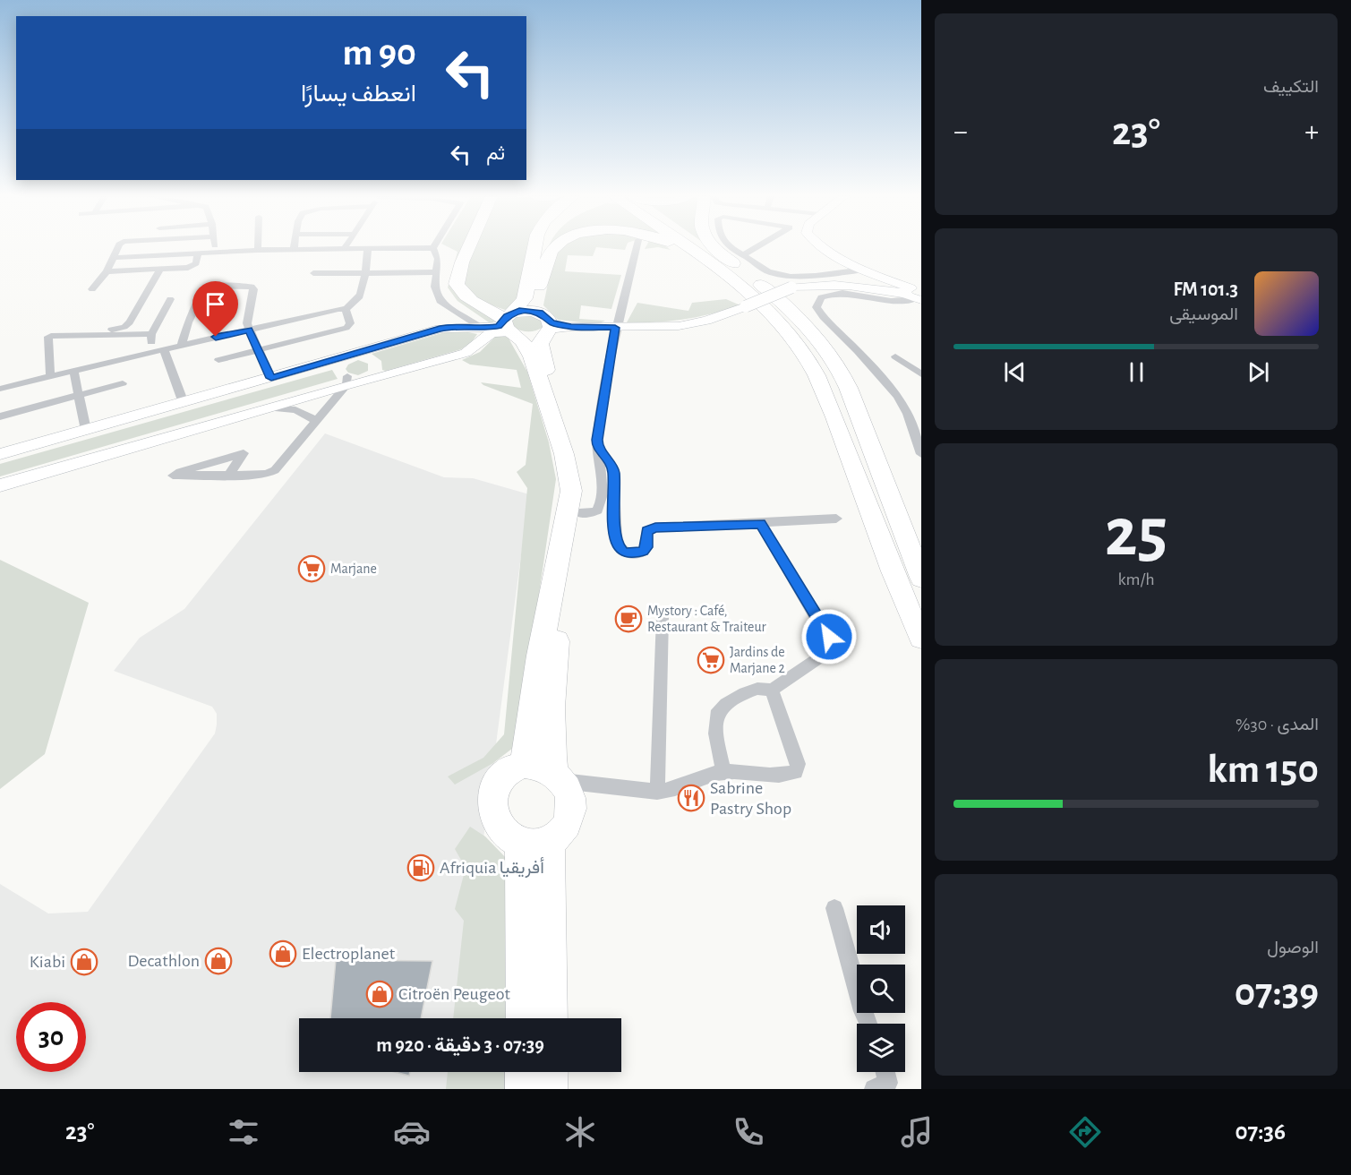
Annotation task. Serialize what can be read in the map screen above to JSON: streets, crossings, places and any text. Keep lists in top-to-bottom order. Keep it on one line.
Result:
{"places":{"supermarket":["Marjane","Jardins de Marjane 2"],"cafe":["Mystory : Café, Restaurant & Traiteur"],"restaurant":["Sabrine Pastry Shop"],"fuel station":["Afriquia أفريقيا"],"shop":["Electroplanet","Decathlon","Kiabi","Citroën Peugeot"]},"page":{"tile":["التكييف",["25","km/h"],["المدى · 30%","150 km"],["الوصول","07:39"]],"turn":["90 m","انعطف يسارًا"],"heat":["−","23°","+"],"then":"ثم","song":["101.3 FM","الموسيقى"],"limit":"30","trip":"07:39 · 3 دقيقة · 920 m","tabs":["07:36","23°"]}}
